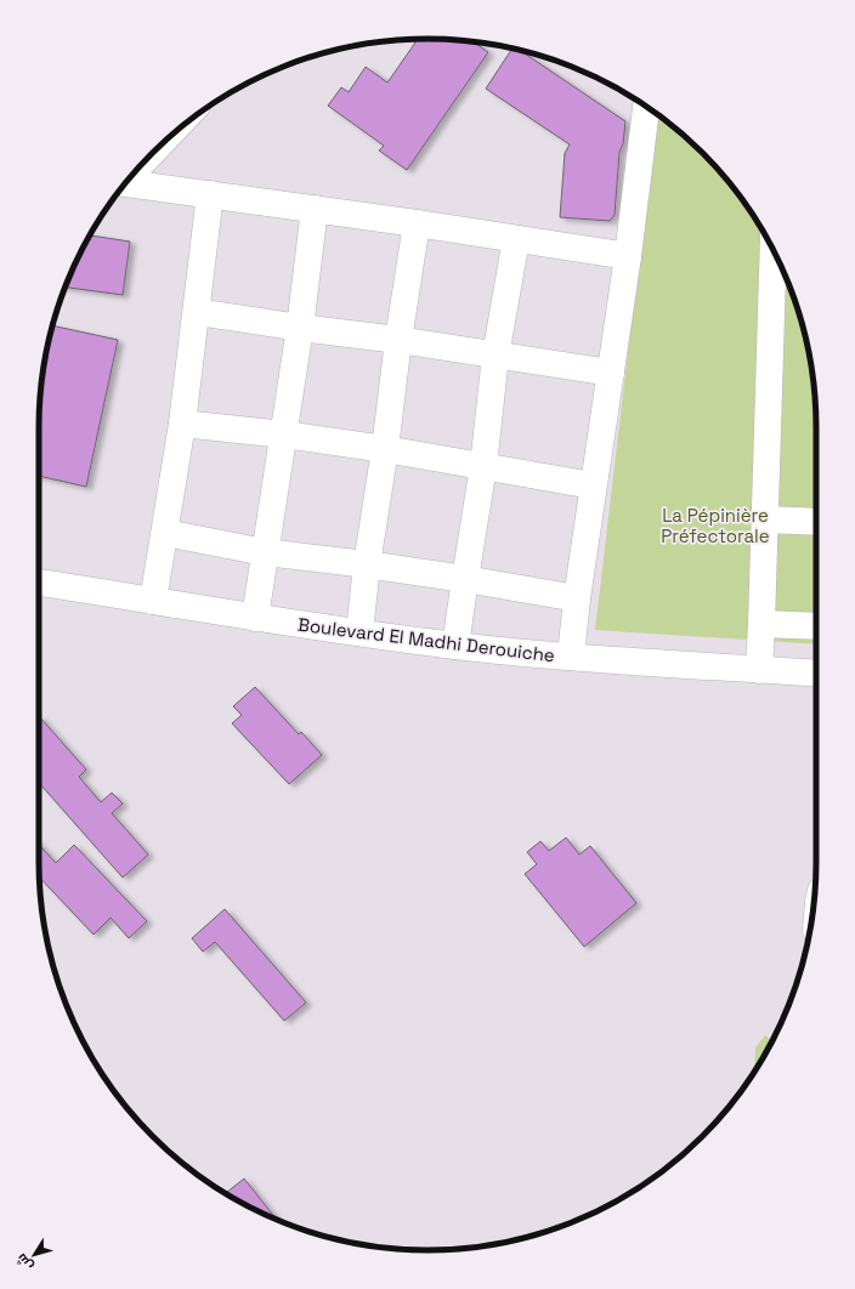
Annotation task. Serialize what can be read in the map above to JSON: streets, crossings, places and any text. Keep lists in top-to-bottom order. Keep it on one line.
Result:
{"streets":{"street":["Boulevard El Madhi Derouiche"]},"parks":["La Pépinière Préfectorale"],"north":"bottom left"}
